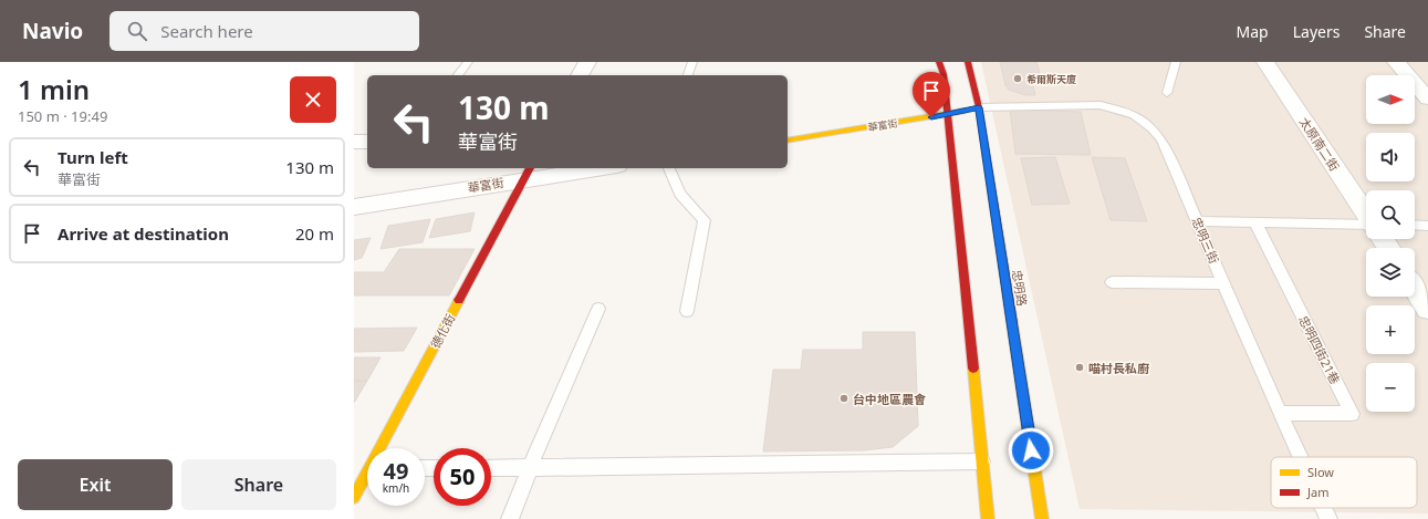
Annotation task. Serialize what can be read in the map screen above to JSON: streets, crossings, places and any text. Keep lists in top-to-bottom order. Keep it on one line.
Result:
{"streets":{"main road":["華富街","忠明路","德化街"],"street":["太原南二街"],"lane":["忠明三街","忠明四街21巷"]},"crossings":[["華富街","忠明三街"],["華富街","忠明路"],["華富街","德化街"],["忠明三街","忠明路"],["忠明三街","忠明四街21巷"]],"places":["希爾斯天廈","喵村長私廚","台中地區農會"],"legend":["Slow","Jam"],"north":"right","page":{"header":"Navio","search":"Search here","nav":["Map","Layers","Share"],"heading":["1 min","150 m · 19:49"],"map_buttons":["+","−"],"turn":["130 m","華富街"],"list":[{"name":"Turn left","note":"華富街","value":"130 m"},{"name":"Arrive at destination","value":"20 m"}],"speed":"49 km/h","limit":"50","buttons":["Exit","Share"]}}
